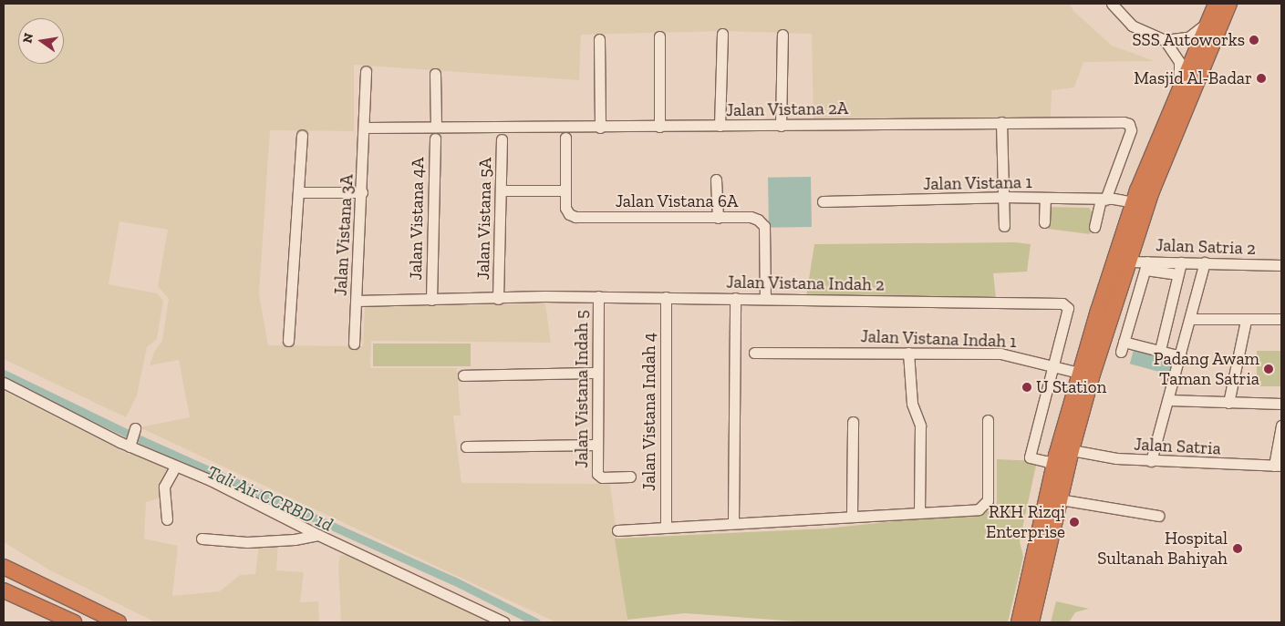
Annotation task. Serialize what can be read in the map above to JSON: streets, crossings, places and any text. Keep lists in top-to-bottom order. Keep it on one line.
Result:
{"streets":{"street":["Jalan Vistana 2A","Jalan Vistana 1","Jalan Vistana 6A","Jalan Vistana 4A","Jalan Vistana 5A","Jalan Vistana 3A","Jalan Satria 2","Jalan Vistana Indah 2","Jalan Vistana Indah 1","Jalan Vistana Indah 5","Jalan Vistana Indah 4","Jalan Satria"]},"crossings":[["Jalan Vistana 2A","Jalan Vistana 1"],["Jalan Vistana 2A","Jalan Vistana 3A"],["Jalan Vistana 6A","Jalan Vistana Indah 2"],["Jalan Vistana 4A","Jalan Vistana Indah 2"],["Jalan Vistana 5A","Jalan Vistana Indah 2"],["Jalan Vistana 3A","Jalan Vistana Indah 2"],["Jalan Vistana Indah 2","Jalan Vistana Indah 1"],["Jalan Vistana Indah 2","Jalan Vistana Indah 5"],["Jalan Vistana Indah 2","Jalan Vistana Indah 4"]],"water":["Tali Air CCRBD 1d"],"places":["SSS Autoworks","Masjid Al-Badar","Padang Awam Taman Satria","U Station","RKH Rizqi Enterprise","Hospital Sultanah Bahiyah"],"north":"left"}
